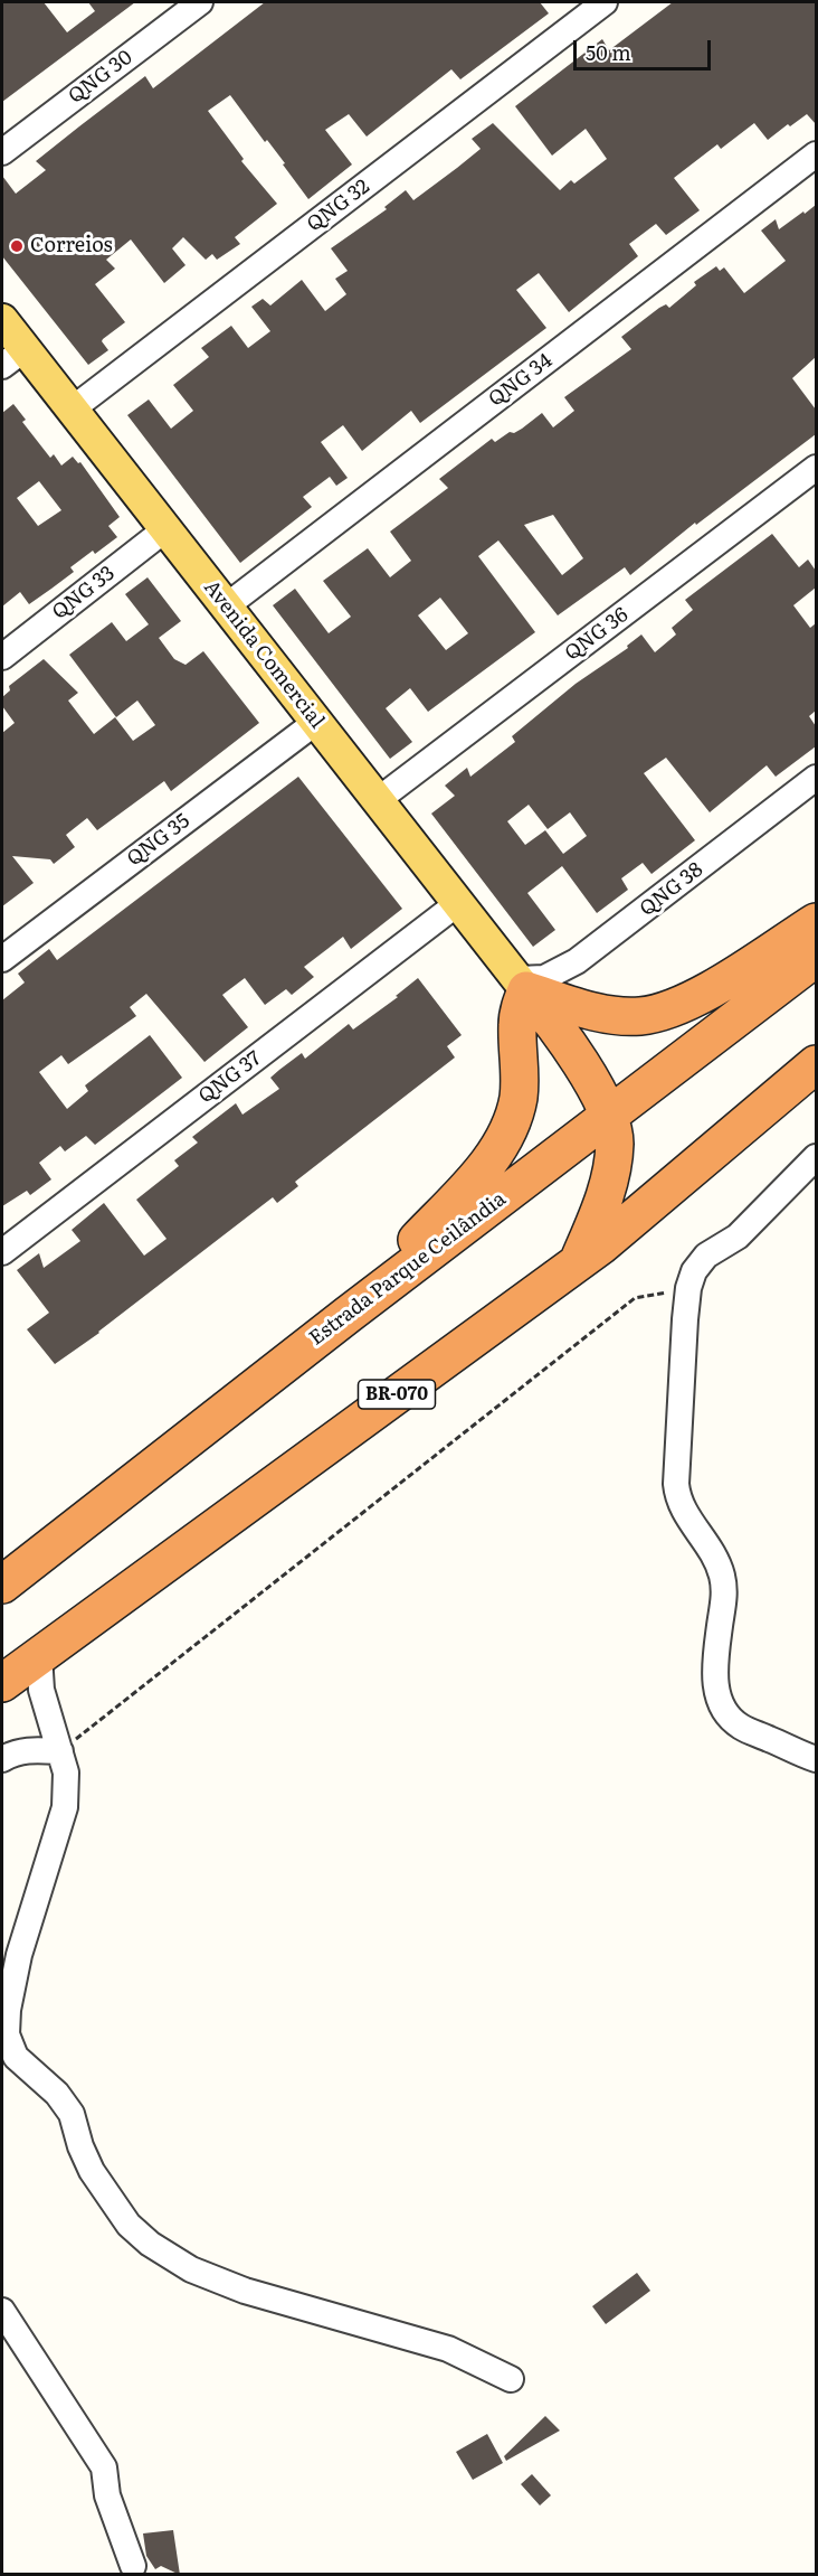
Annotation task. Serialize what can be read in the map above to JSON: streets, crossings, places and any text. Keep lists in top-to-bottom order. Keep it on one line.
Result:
{"streets":{"highway":["Estrada Parque Ceilândia","BR-070"],"main road":["Avenida Comercial"],"street":["QNG 30","QNG 32","QNG 34","QNG 33","QNG 36","QNG 35","QNG 38","QNG 37"]},"crossings":[["QNG 32","Avenida Comercial"],["QNG 34","Avenida Comercial"],["QNG 33","Avenida Comercial"],["QNG 36","Avenida Comercial"],["Avenida Comercial","QNG 35"],["Avenida Comercial","QNG 38"],["Avenida Comercial","QNG 37"]],"places":["Correios"],"scale_bar":"50 m"}
